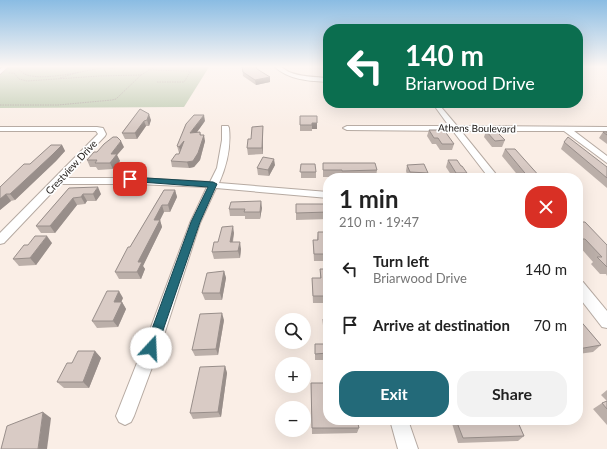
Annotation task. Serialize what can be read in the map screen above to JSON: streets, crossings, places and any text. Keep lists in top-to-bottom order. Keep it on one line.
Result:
{"streets":{"street":["Athens Boulevard","Crestview Drive"]},"page":{"turn":["140 m","Briarwood Drive"],"heading":["1 min","210 m · 19:47"],"list":[{"name":"Turn left","note":"Briarwood Drive","value":"140 m"},{"name":"Arrive at destination","value":"70 m"}],"map_buttons":["+","−"],"buttons":["Exit","Share"]}}
